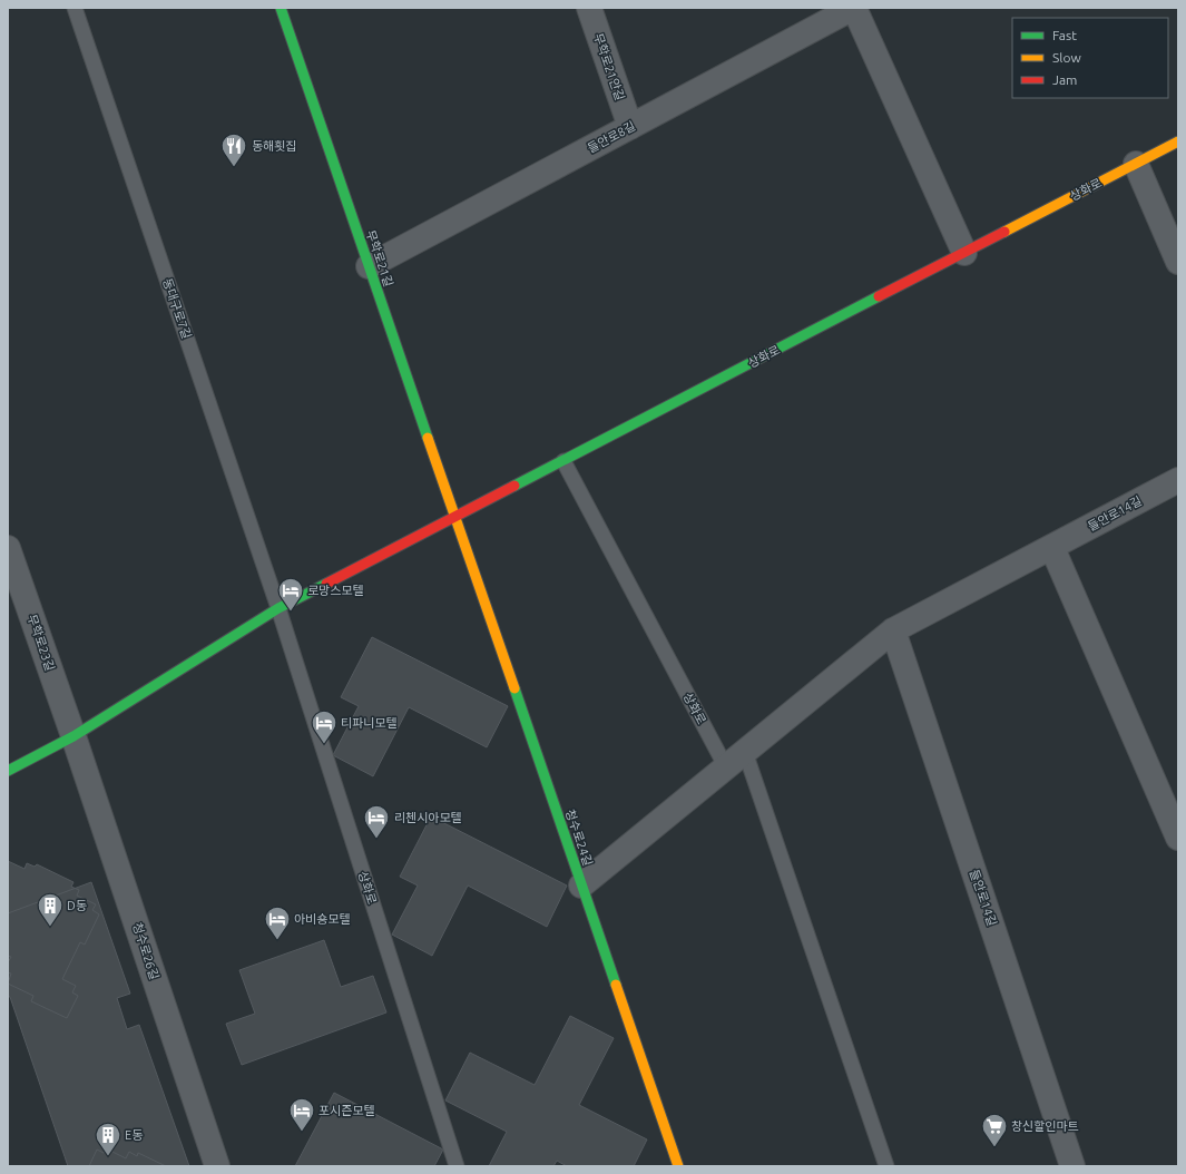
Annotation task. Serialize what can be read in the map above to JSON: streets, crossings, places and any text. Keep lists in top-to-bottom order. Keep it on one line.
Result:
{"streets":{"main road":["상화로","무학로21길","청수로24길"],"street":["무학로21안길","들안로8길","들안로14길","무학로23길","청수로26길"],"lane":["동대구로7길"]},"crossings":[["무학로21안길","들안로8길"],["들안로8길","무학로21길"],["상화로","무학로21길"],["상화로","동대구로7길"],["상화로","들안로14길"],["상화로","무학로23길"],["상화로","청수로24길"],["상화로","청수로26길"],["무학로21길","청수로24길"],["들안로14길","청수로24길"],["무학로23길","청수로26길"]],"places":{"restaurant":["동해횟집"],"hotel":["로망스모텔","티파니모텔","리첸시아모텔","아비숑모텔","포시즌모텔"],"building":["D동","E동"],"supermarket":["창신할인마트"]},"legend":["Fast","Slow","Jam"]}
